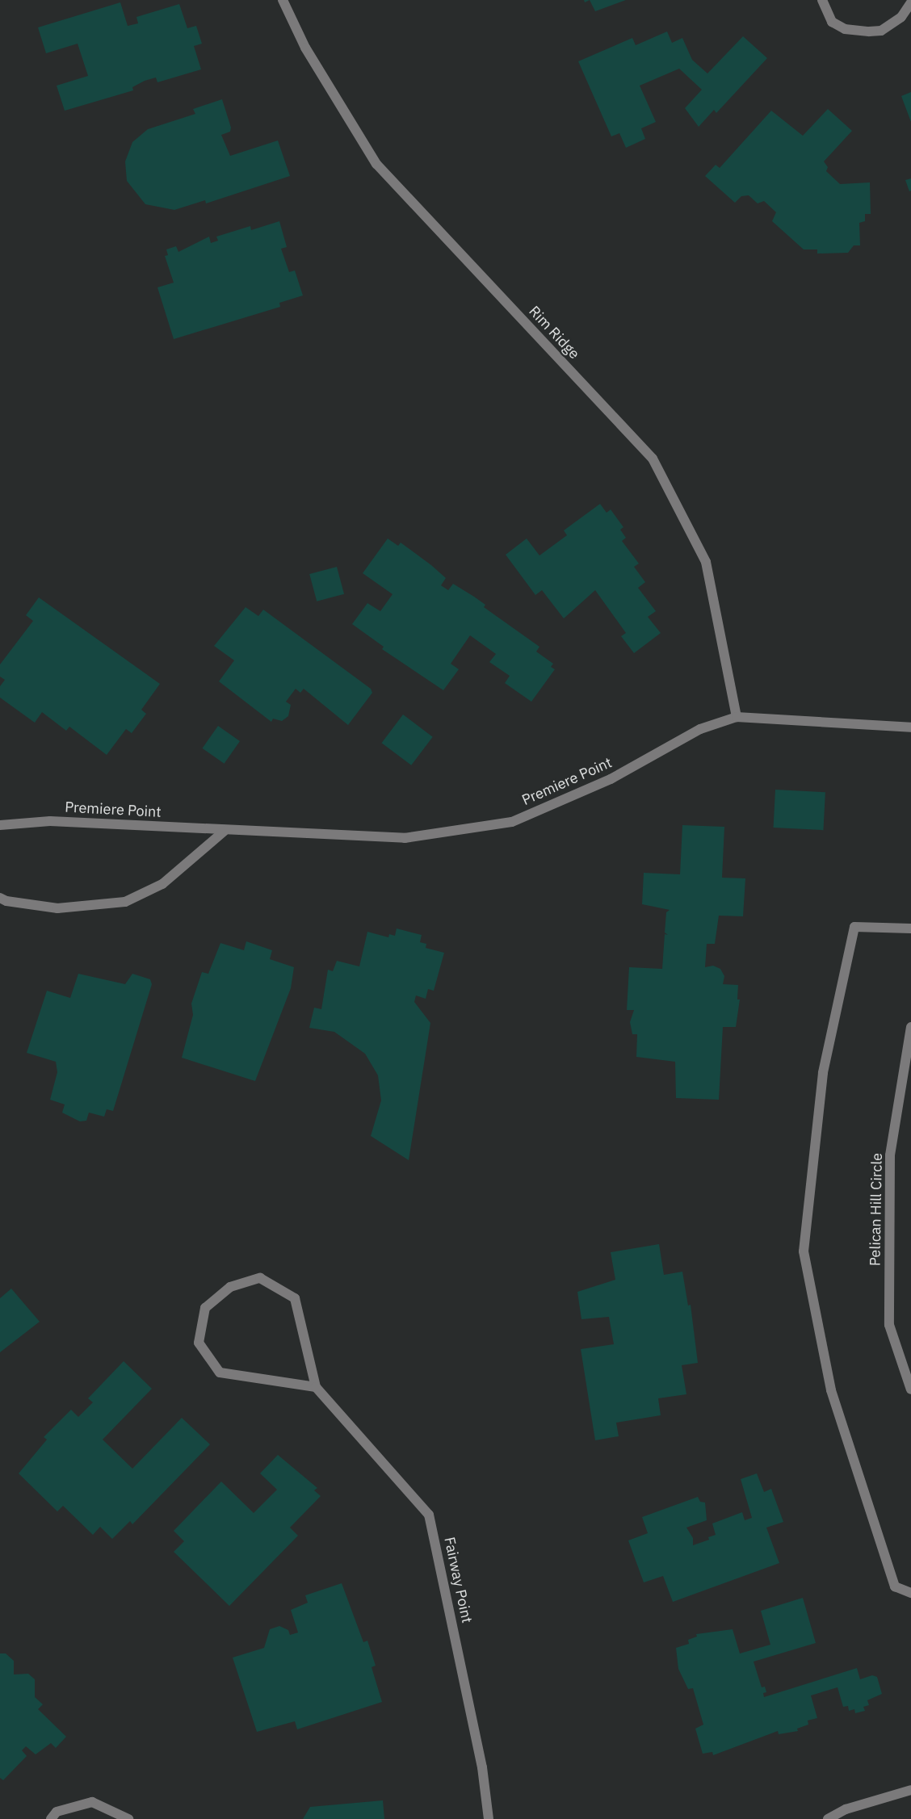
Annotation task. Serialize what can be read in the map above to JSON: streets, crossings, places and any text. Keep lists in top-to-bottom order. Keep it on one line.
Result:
{"streets":{"street":["Rim Ridge","Premiere Point","Pelican Hill Circle","Fairway Point"]},"crossings":[["Rim Ridge","Premiere Point"]]}
